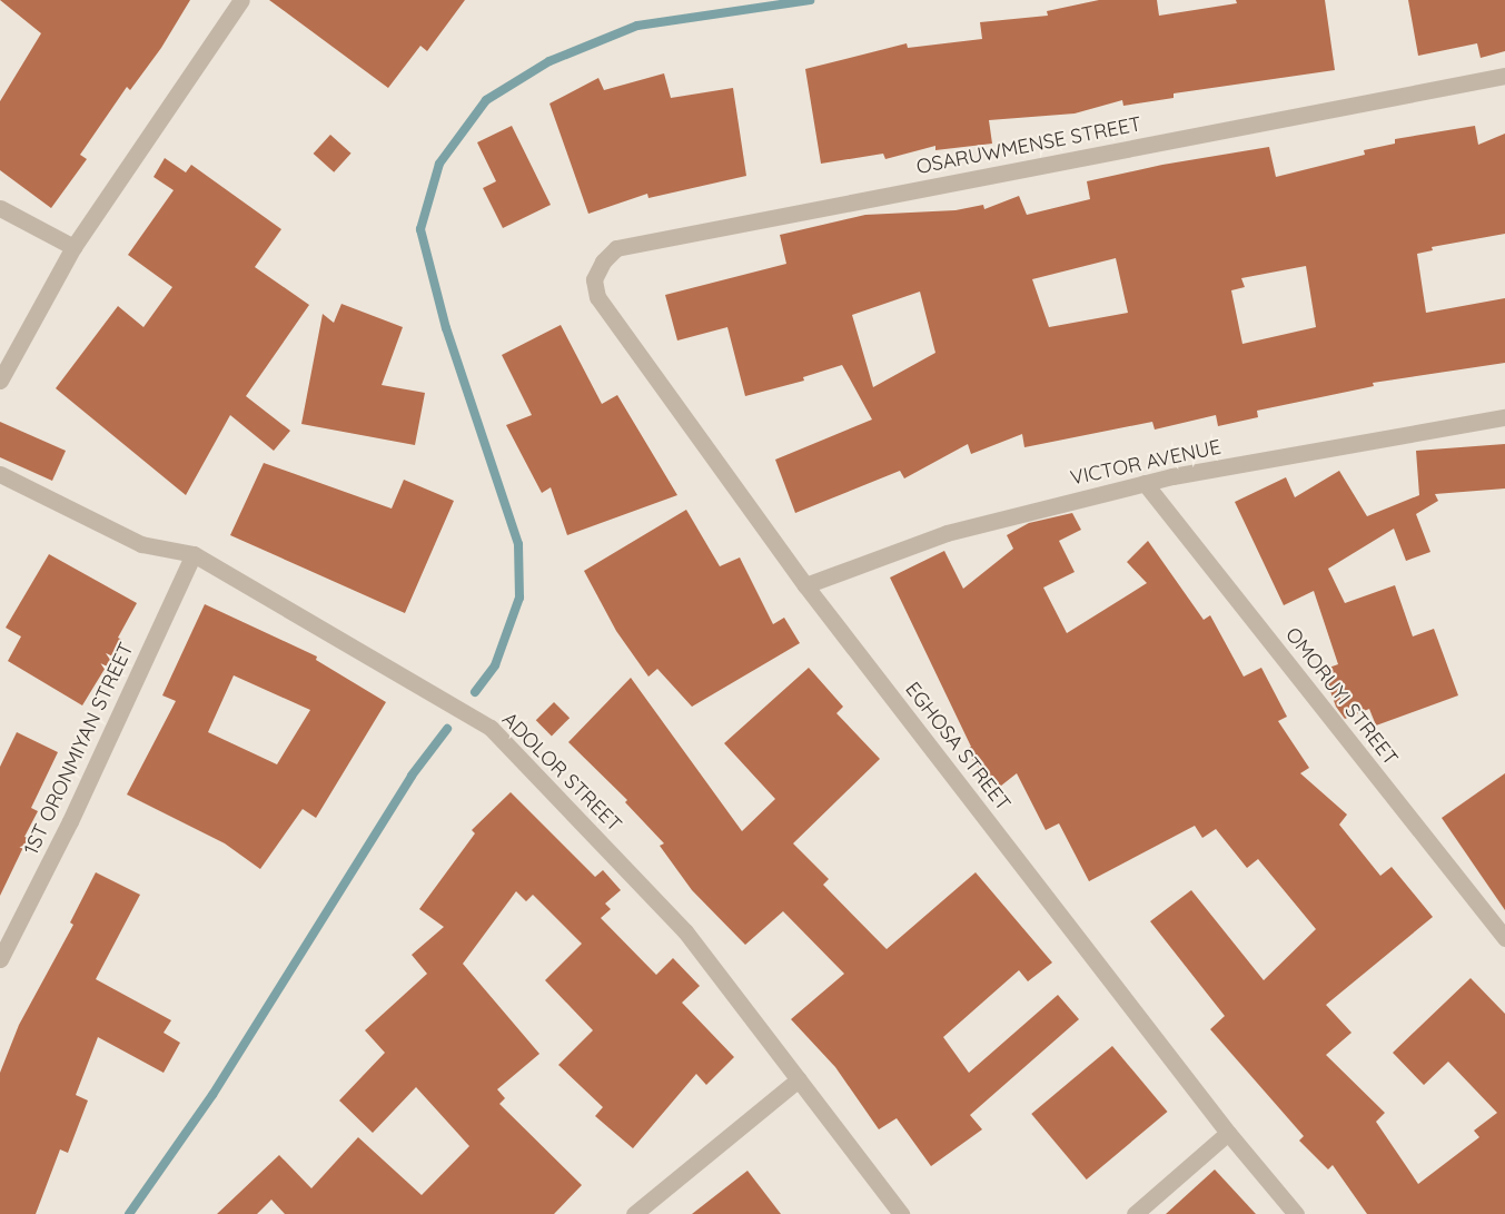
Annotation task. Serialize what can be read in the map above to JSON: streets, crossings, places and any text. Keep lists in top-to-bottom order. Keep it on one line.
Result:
{"streets":{"street":["OSARUWMENSE STREET","VICTOR AVENUE","OMORUYI STREET","EGHOSA STREET","1ST ORONMIYAN STREET","ADOLOR STREET"]},"crossings":[["OSARUWMENSE STREET","EGHOSA STREET"],["VICTOR AVENUE","OMORUYI STREET"],["VICTOR AVENUE","EGHOSA STREET"],["1ST ORONMIYAN STREET","ADOLOR STREET"]]}
